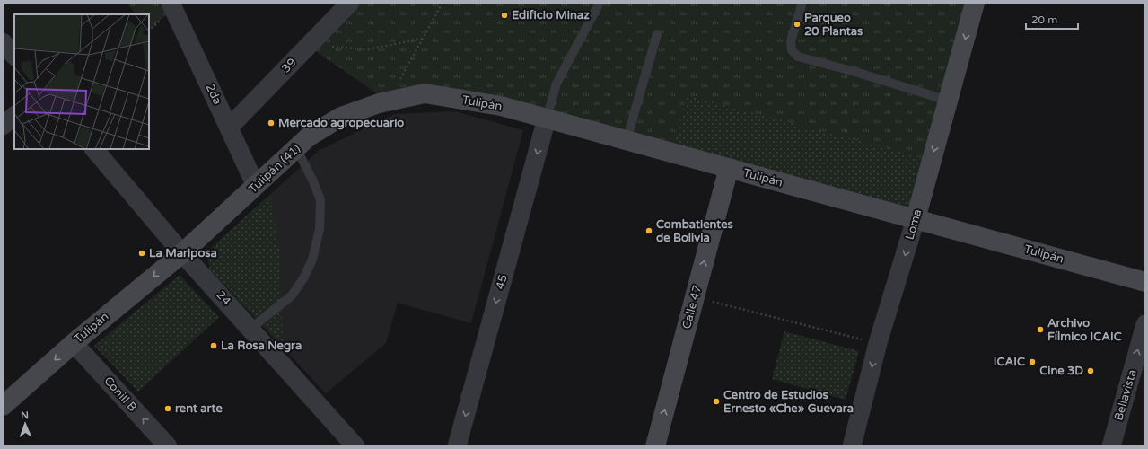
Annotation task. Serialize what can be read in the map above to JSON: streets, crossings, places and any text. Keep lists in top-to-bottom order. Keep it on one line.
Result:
{"streets":{"street":["39","2da","Tulipán","Tulipán (41)","Loma","45","24","Calle 47","Conill B","Bellavista"]},"crossings":[["39","2da"],["2da","Tulipán (41)"],["Tulipán","Tulipán (41)"],["Tulipán","Loma"],["Tulipán","45"],["Tulipán","24"],["Tulipán","Calle 47"],["Tulipán","Conill B"],["Tulipán (41)","24"]],"one_way":["Loma","45","Calle 47","Conill B","Bellavista"],"places":["Edificio Minaz","Parqueo 20 Plantas","Mercado agropecuario","Combatientes de Bolivia","La Mariposa","Archivo Fílmico ICAIC","La Rosa Negra","ICAIC","Cine 3D","Centro de Estudios Ernesto «Che» Guevara","rent arte"],"scale_bar":"20 m","north":"top"}
